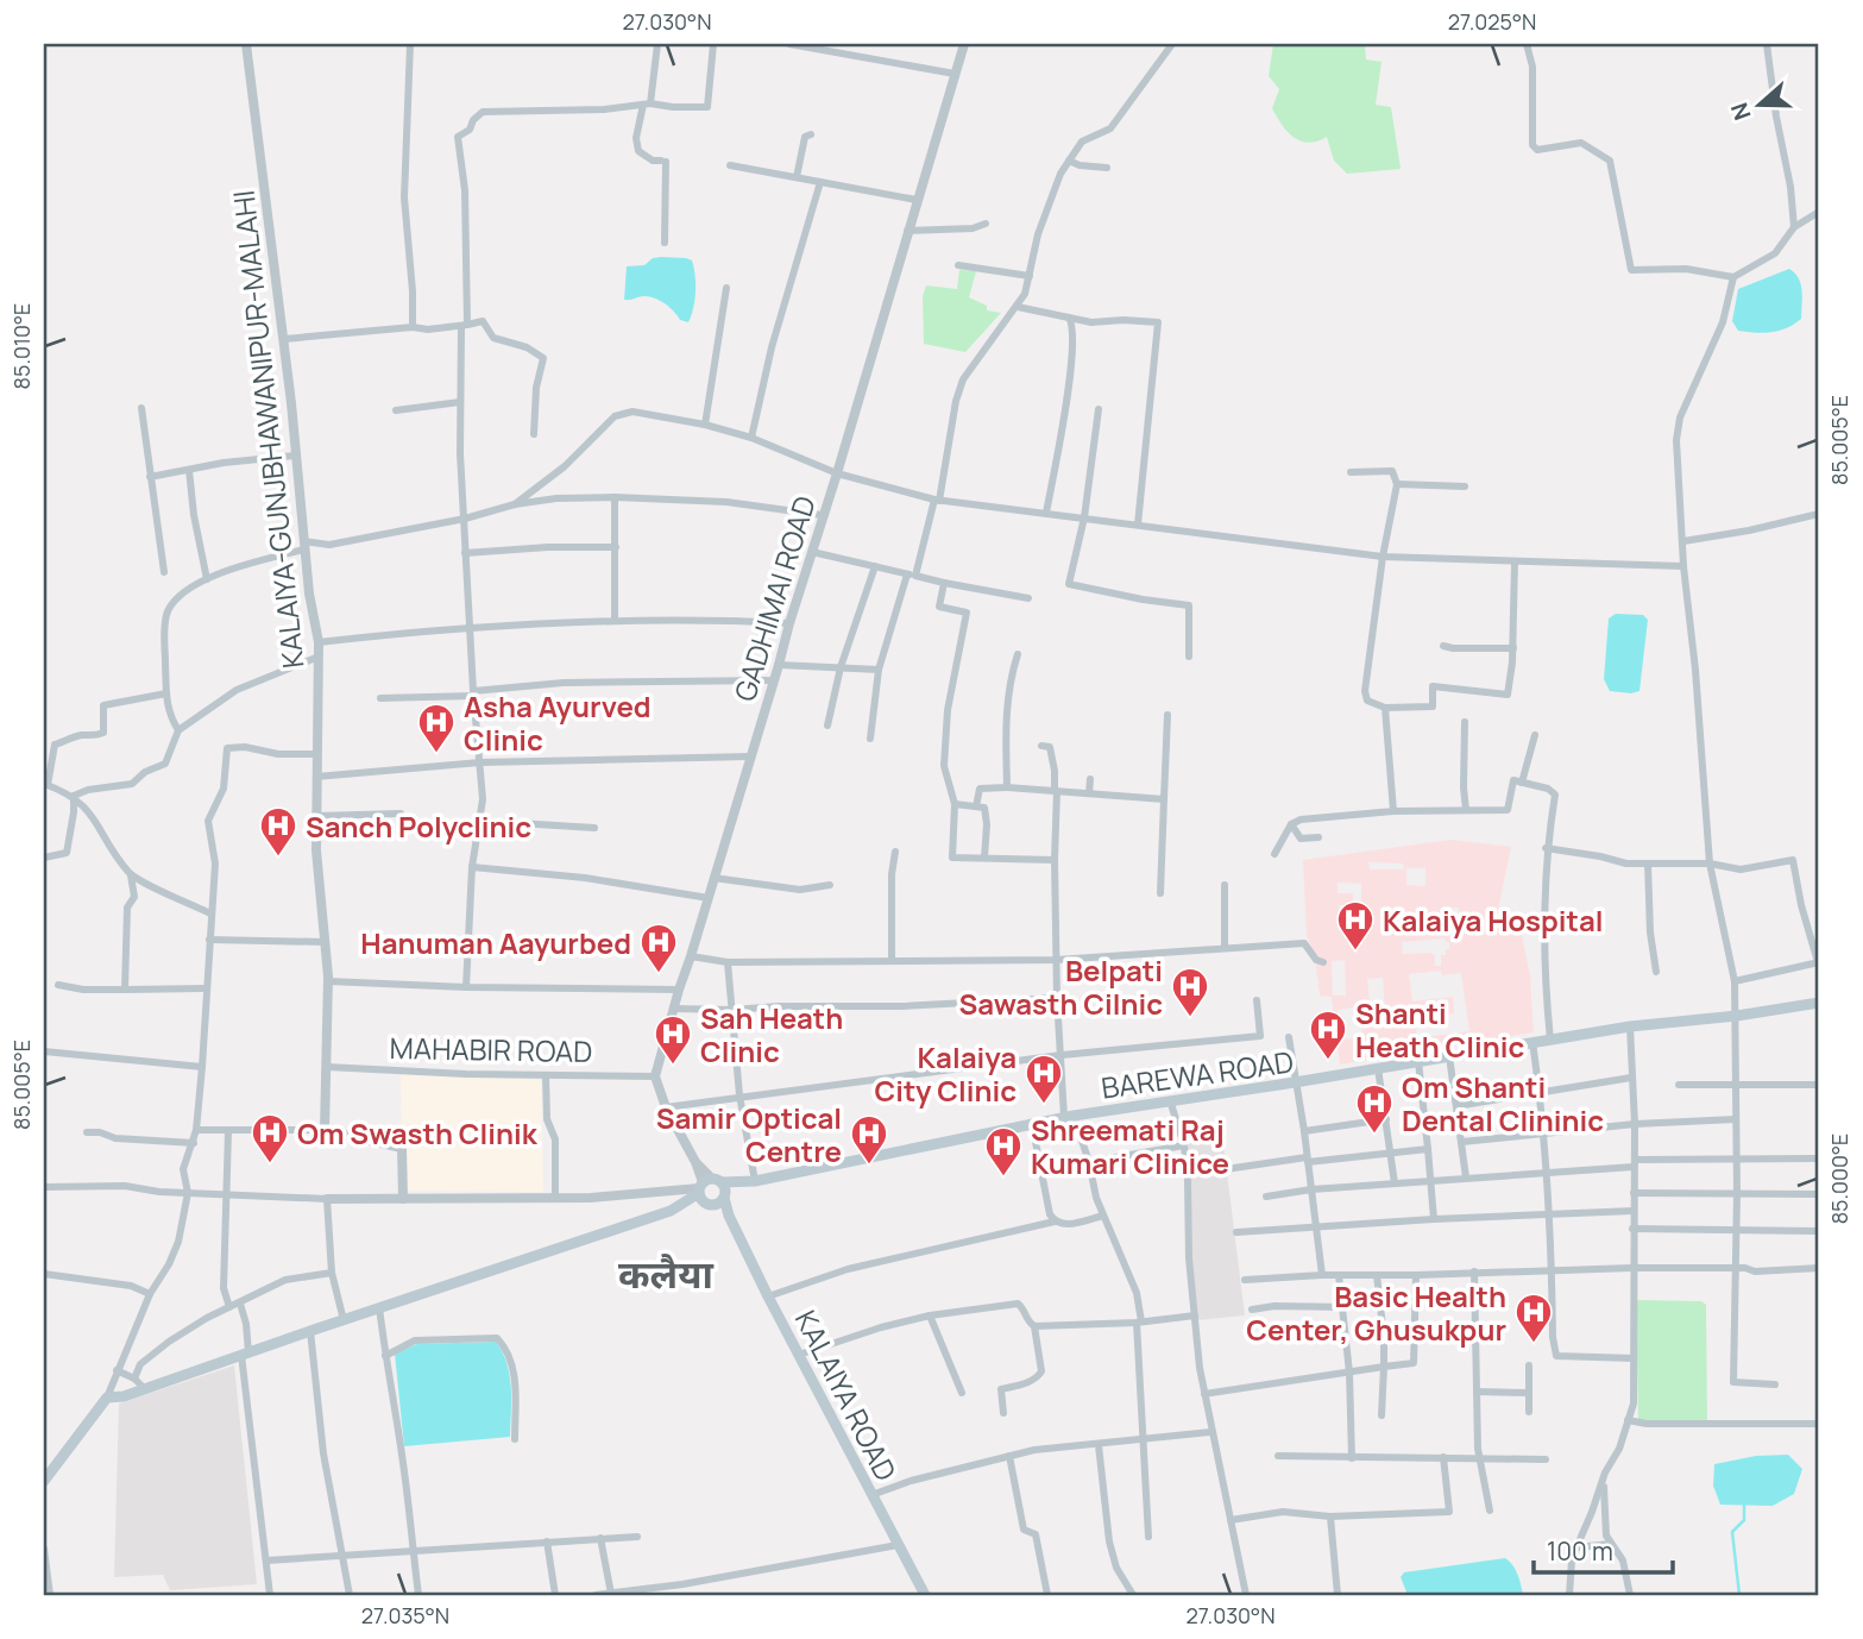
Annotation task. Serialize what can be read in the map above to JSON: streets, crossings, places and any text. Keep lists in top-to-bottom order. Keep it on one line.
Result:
{"streets":{"main road":["BAREWA ROAD","KALAIYA ROAD"],"street":["KALAIYA-GUNJBHAWANIPUR-MALAHI","GADHIMAI ROAD","MAHABIR ROAD"]},"crossings":[["KALAIYA-GUNJBHAWANIPUR-MALAHI","MAHABIR ROAD"],["GADHIMAI ROAD","MAHABIR ROAD"]],"districts":["कलैया"],"places":{"hospital":["Asha Ayurved Clinic","Sanch Polyclinic","Kalaiya Hospital","Hanuman Aayurbed","Belpati Sawasth Cilnic","Shanti Heath Clinic","Sah Heath Clinic","Kalaiya City Clinic","Om Shanti Dental Clininic","Om Swasth Clinik","Samir Optical Centre","Shreemati Raj Kumari Clinice","Basic Health Center, Ghusukpur"]},"scale_bar":"100 m","north":"left","coordinates":["27.030°N","27.025°N","85.010°E","85.005°E","85.000°E","27.035°N"]}
